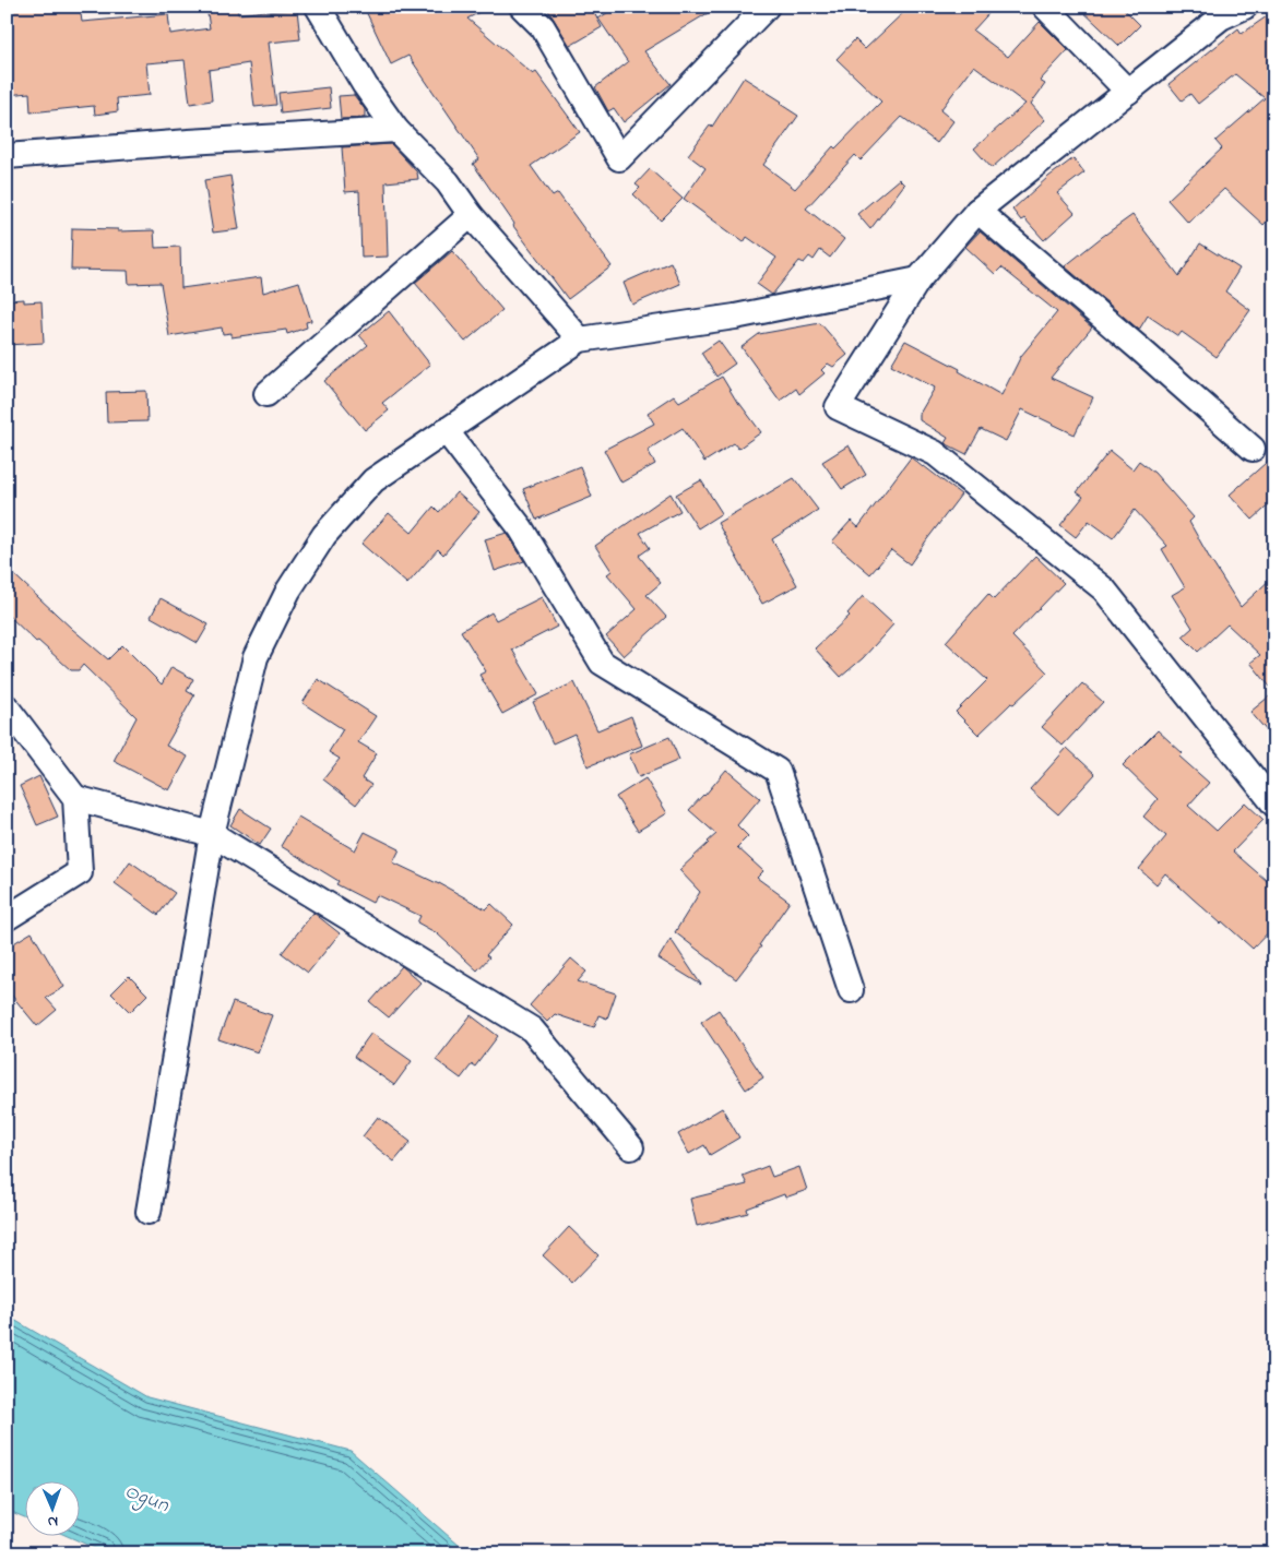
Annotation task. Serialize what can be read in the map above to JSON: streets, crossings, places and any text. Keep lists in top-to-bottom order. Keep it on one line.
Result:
{"water":["Ogun"],"north":"bottom"}
